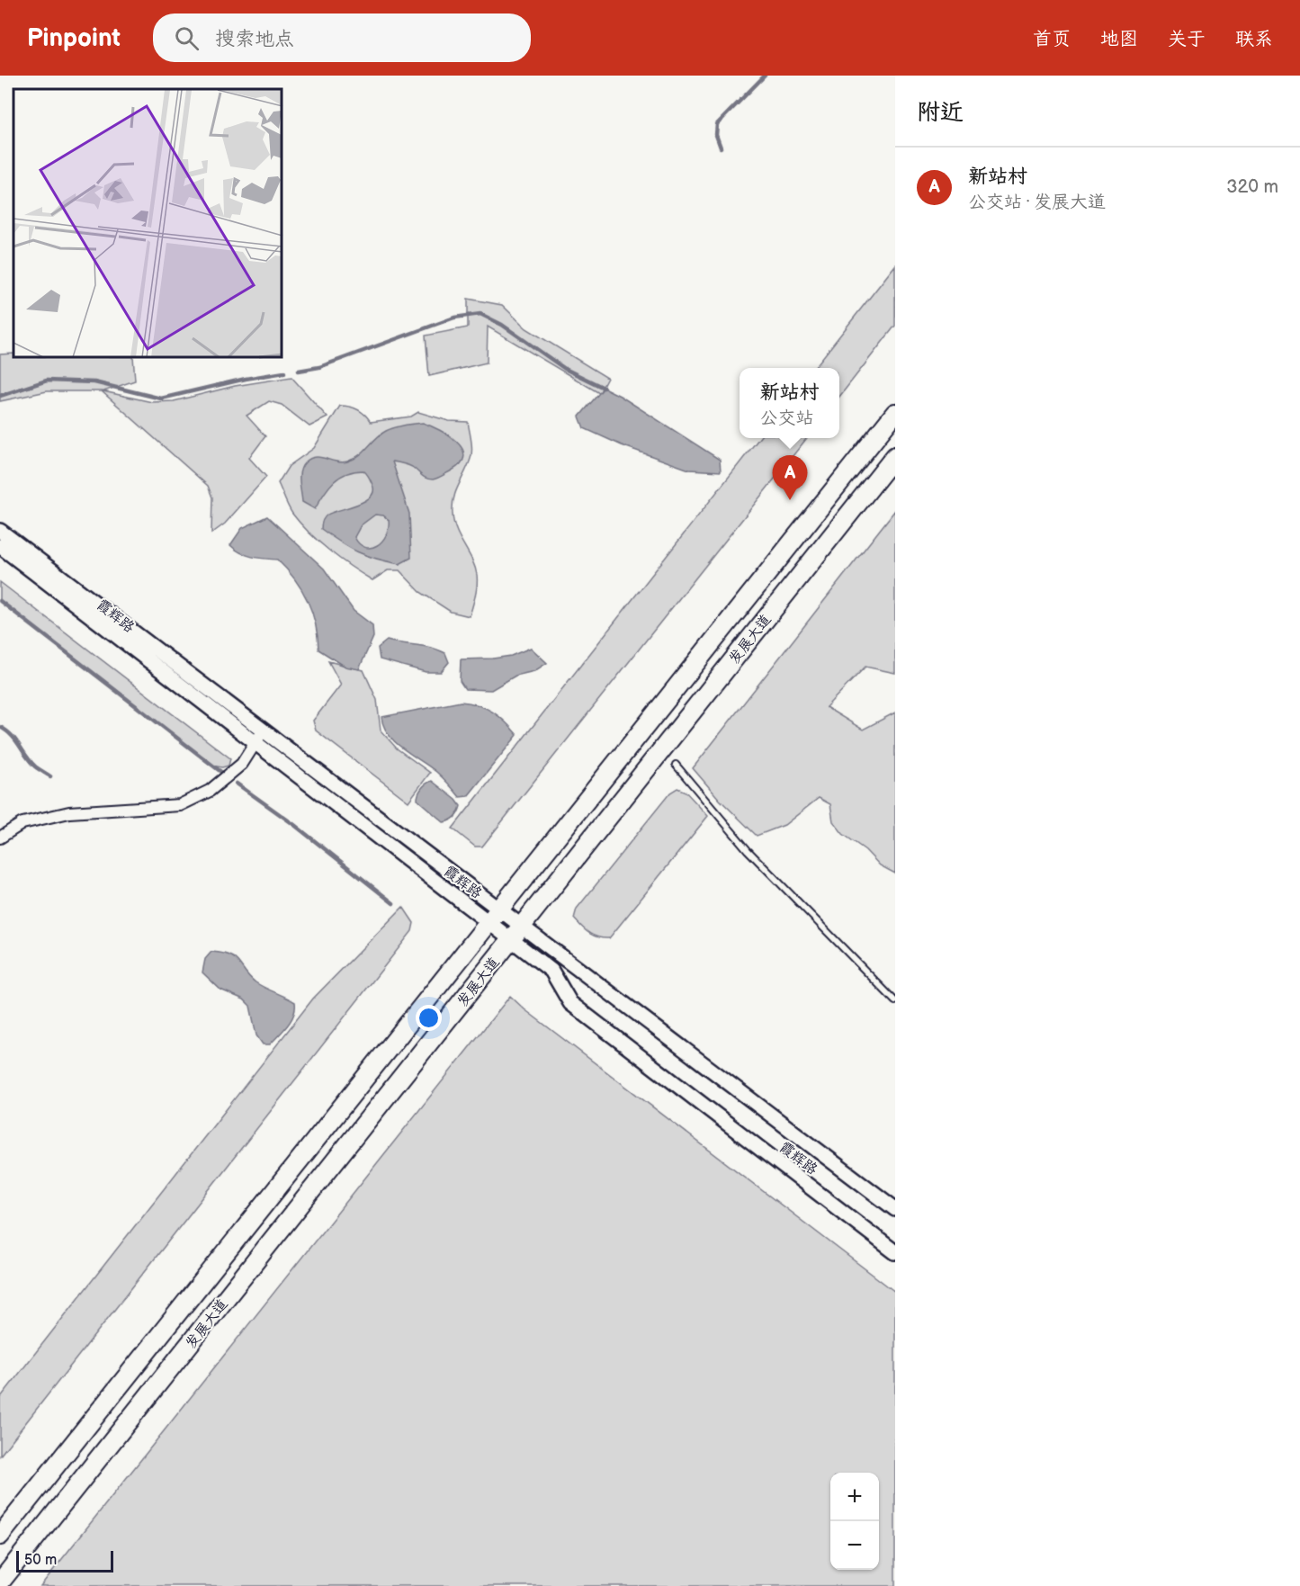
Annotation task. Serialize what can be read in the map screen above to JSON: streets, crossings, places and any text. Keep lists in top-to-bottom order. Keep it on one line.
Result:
{"streets":{"main road":["发展大道"],"street":["霞辉路"]},"crossings":[["霞辉路","发展大道"]],"scale_bar":"50 m","page":{"header":"Pinpoint","search":"搜索地点","nav":["首页","地图","关于","联系"],"heading":"附近","list":[{"mark":"A","name":"新站村","note":"公交站 · 发展大道","value":"320 m"}],"popup":["新站村","公交站"],"pins":"A","map_buttons":["+","−"],"scale":"50 m"}}
